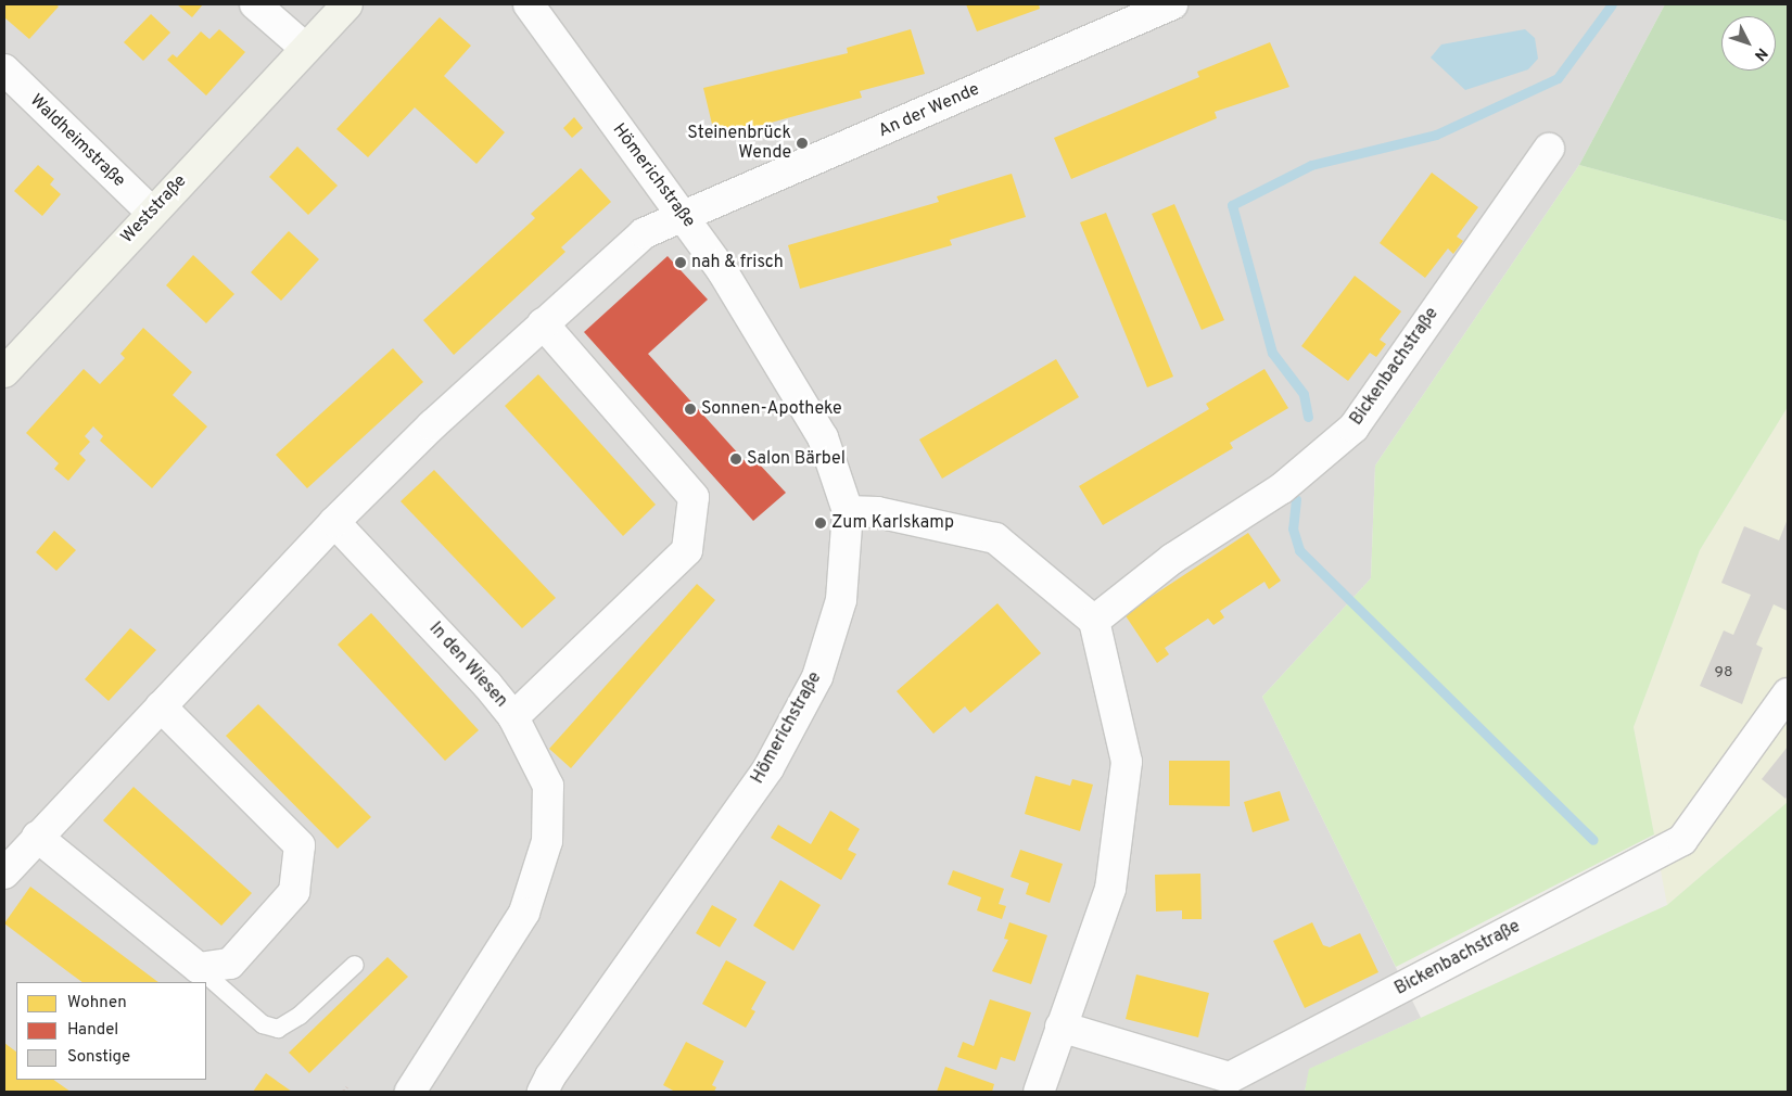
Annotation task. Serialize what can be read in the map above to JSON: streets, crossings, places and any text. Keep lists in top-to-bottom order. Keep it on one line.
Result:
{"streets":{"main road":["Weststraße"],"street":["An der Wende","Waldheimstraße","Hömerichstraße","Bickenbachstraße","In den Wiesen"]},"crossings":[["An der Wende","Hömerichstraße"],["Waldheimstraße","Weststraße"]],"places":["Steinenbrück Wende","nah & frisch","Sonnen-Apotheke","Salon Bärbel","Zum Karlskamp"],"house_numbers":["98"],"legend":["Wohnen","Handel","Sonstige"],"north":"bottom right"}
